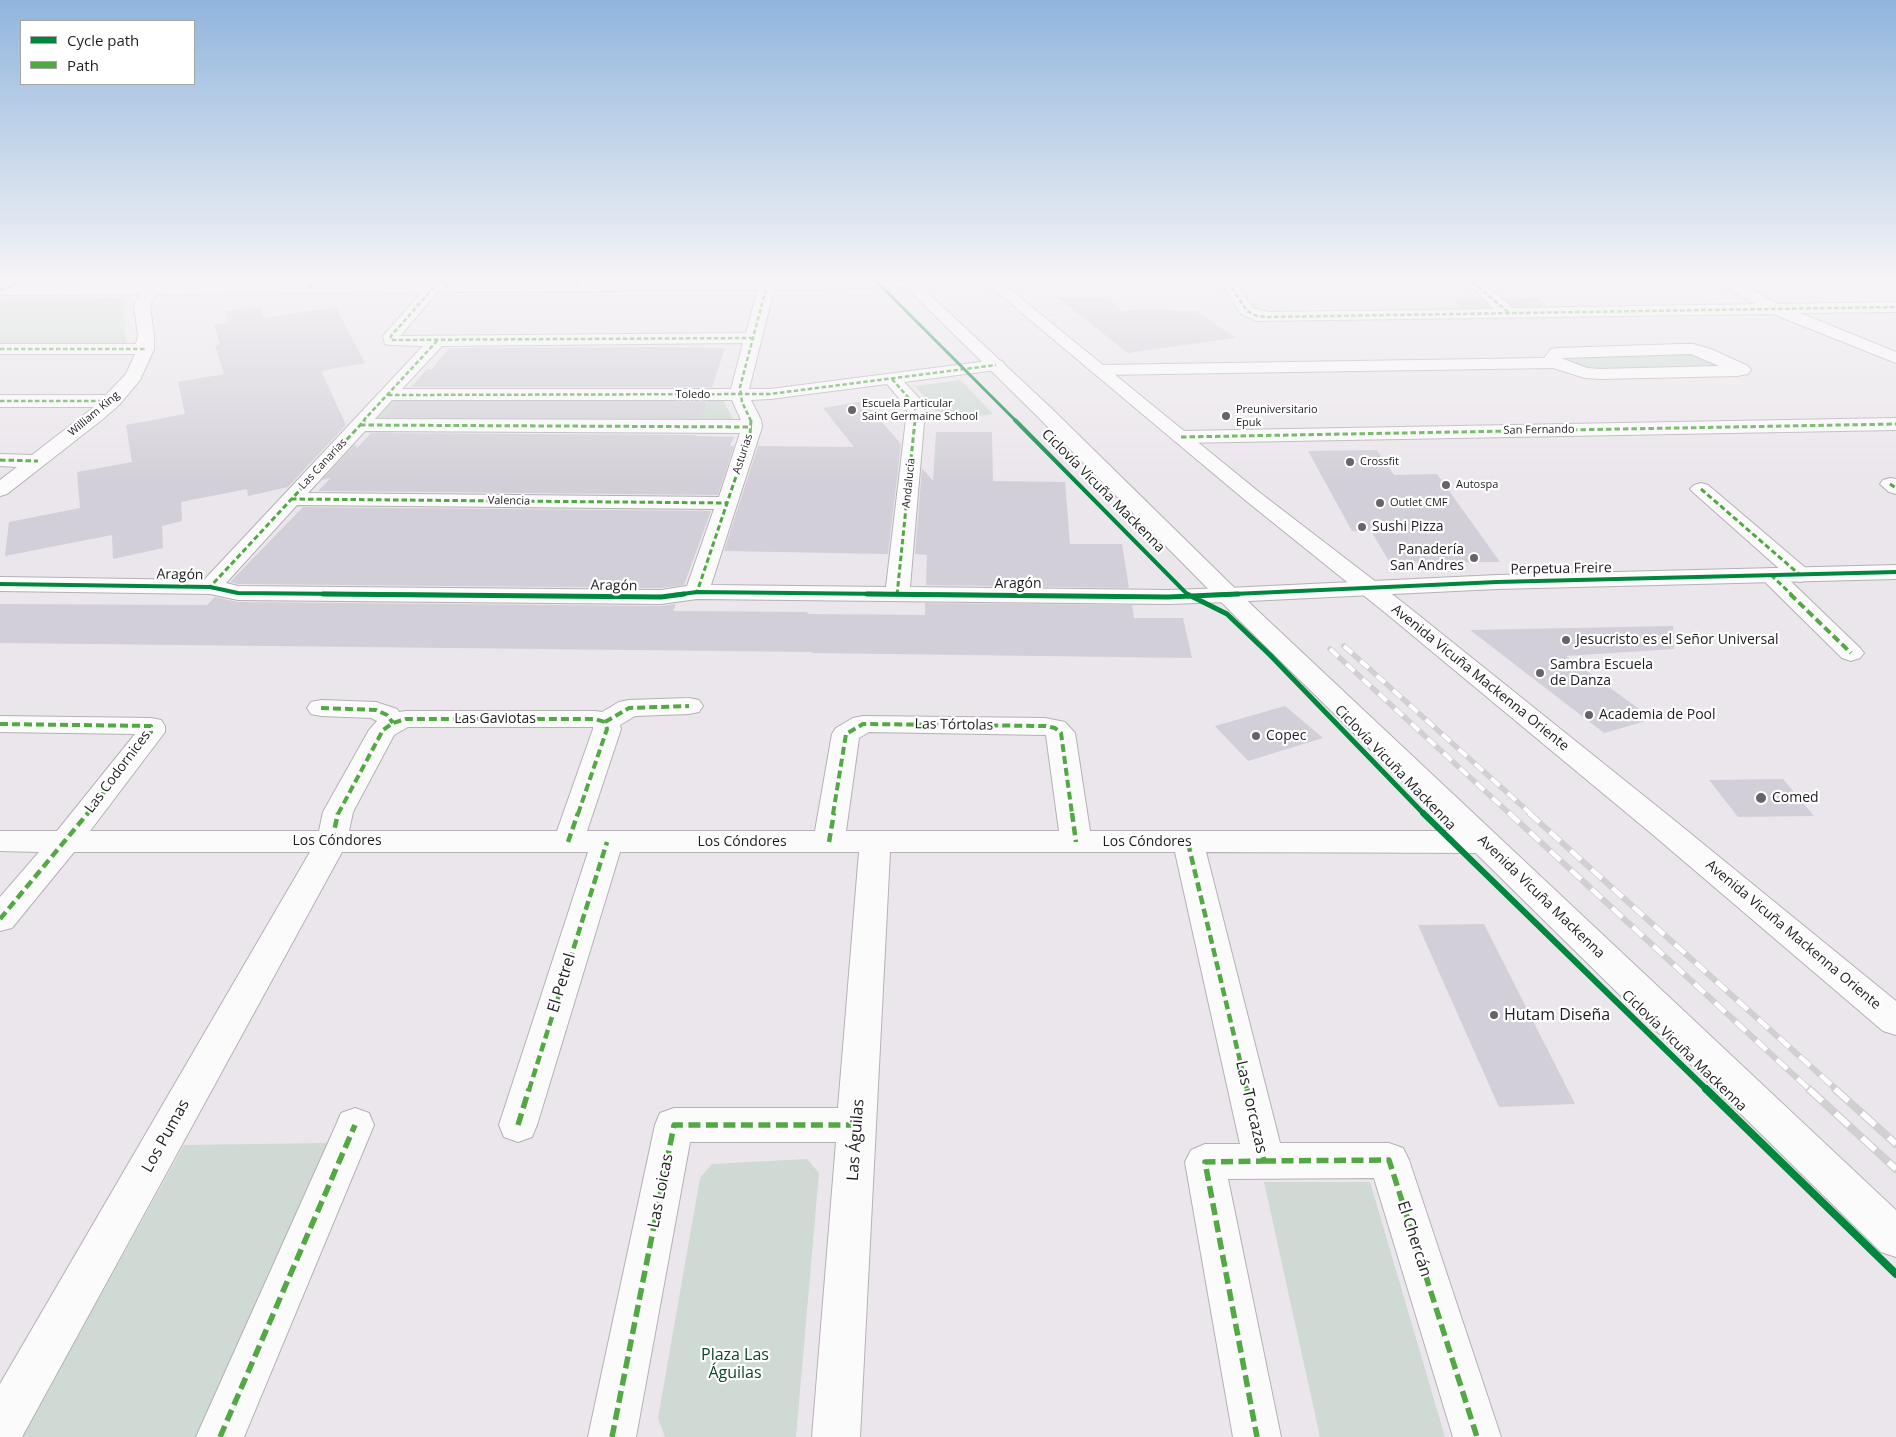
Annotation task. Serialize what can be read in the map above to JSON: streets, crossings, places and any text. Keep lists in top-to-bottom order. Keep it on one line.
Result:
{"streets":{"street":["Toledo","William King","San Fernando","Asturias","Las Canarias","Andalucía","Valencia","Perpetua Freire","Aragón","Avenida Vicuña Mackenna Oriente","Las Gaviotas","Las Tórtolas","Las Codornices","Los Cóndores","Avenida Vicuña Mackenna","El Petrel","Las Torcazas","Los Pumas","Las Águilas","Las Loicas","El Chercán"],"cycle path":["Ciclovía Vicuña Mackenna"]},"crossings":[["Toledo","Asturias"],["Toledo","Las Canarias"],["Toledo","Andalucía"],["Toledo","Avenida Vicuña Mackenna"],["San Fernando","Avenida Vicuña Mackenna Oriente"],["Asturias","Valencia"],["Asturias","Aragón"],["Las Canarias","Valencia"],["Las Canarias","Aragón"],["Andalucía","Aragón"],["Perpetua Freire","Aragón"],["Perpetua Freire","Avenida Vicuña Mackenna Oriente"],["Perpetua Freire","Avenida Vicuña Mackenna"],["Aragón","Avenida Vicuña Mackenna"],["Las Tórtolas","Los Cóndores"],["Las Codornices","Los Cóndores"],["Los Cóndores","Avenida Vicuña Mackenna"],["Los Cóndores","El Petrel"],["Los Cóndores","Las Torcazas"],["Los Cóndores","Los Pumas"],["Los Cóndores","Las Águilas"],["Las Torcazas","El Chercán"],["Las Águilas","Las Loicas"]],"parks":["Plaza Las Águilas"],"places":["Escuela Particular Saint Germaine School","Preuniversitario Epuk","Crossfit","Autospa","Outlet CMF","Sushi Pizza","Panadería San Andres","Jesucristo es el Señor Universal","Sambra Escuela de Danza","Academia de Pool","Copec","Comed","Hutam Diseña"],"legend":["Cycle path","Path"]}
